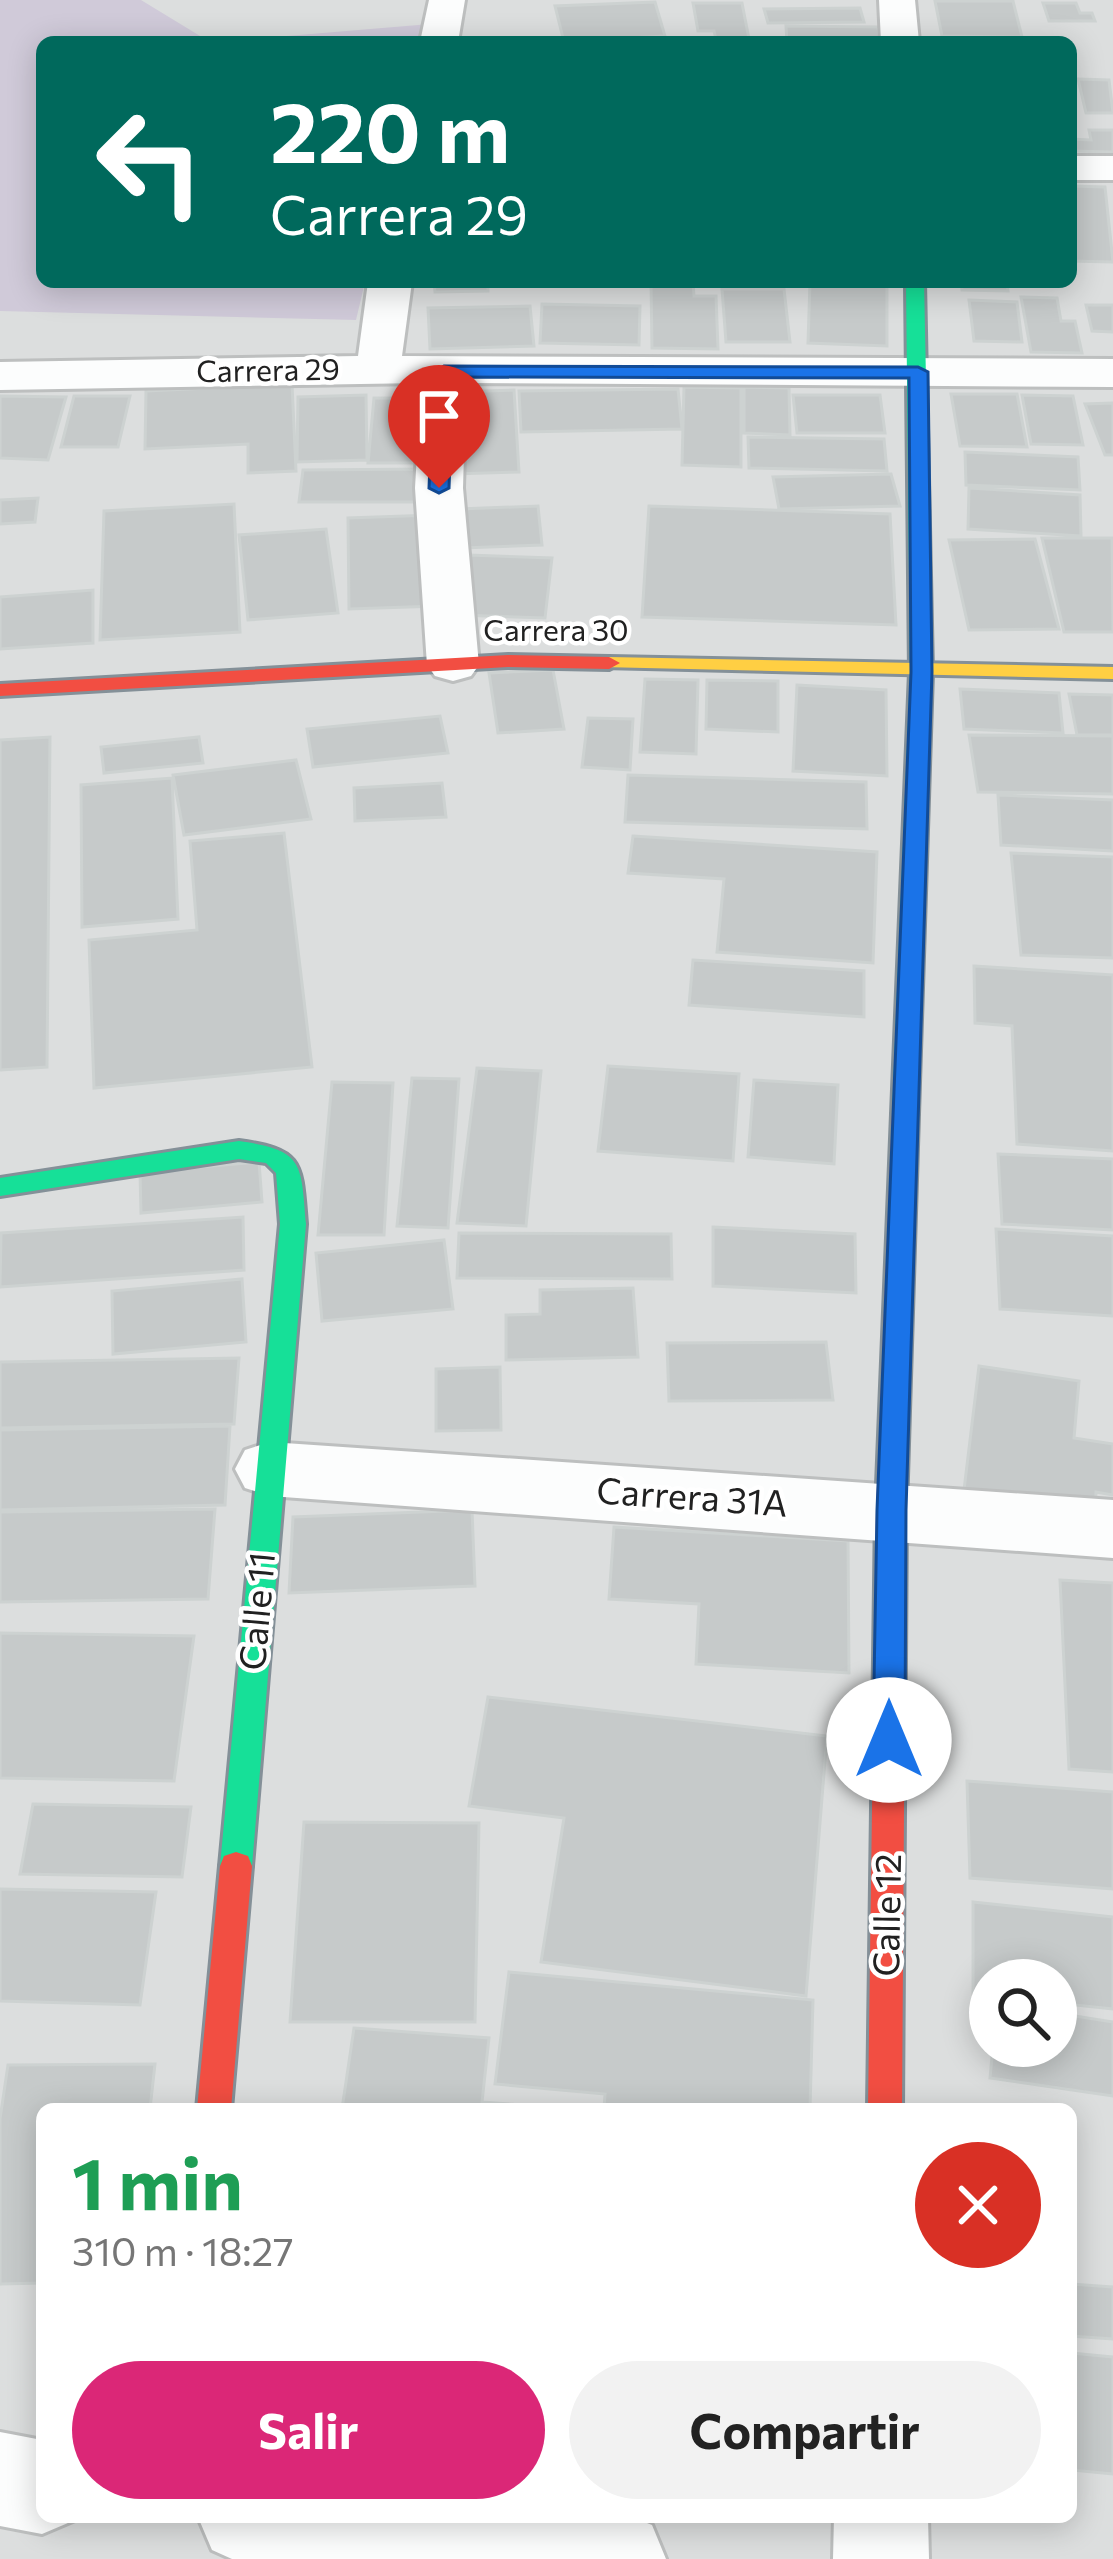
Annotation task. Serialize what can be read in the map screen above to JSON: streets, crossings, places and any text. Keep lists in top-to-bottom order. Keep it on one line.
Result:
{"streets":{"street":["Carrera 29","Carrera 30","Carrera 31A","Calle 11","Calle 12"]},"crossings":[["Carrera 29","Calle 12"],["Carrera 30","Calle 12"],["Carrera 31A","Calle 11"],["Carrera 31A","Calle 12"]],"page":{"turn":["220 m","Carrera 29"],"heading":["1 min","310 m · 18:27"],"buttons":["Salir","Compartir"]}}
